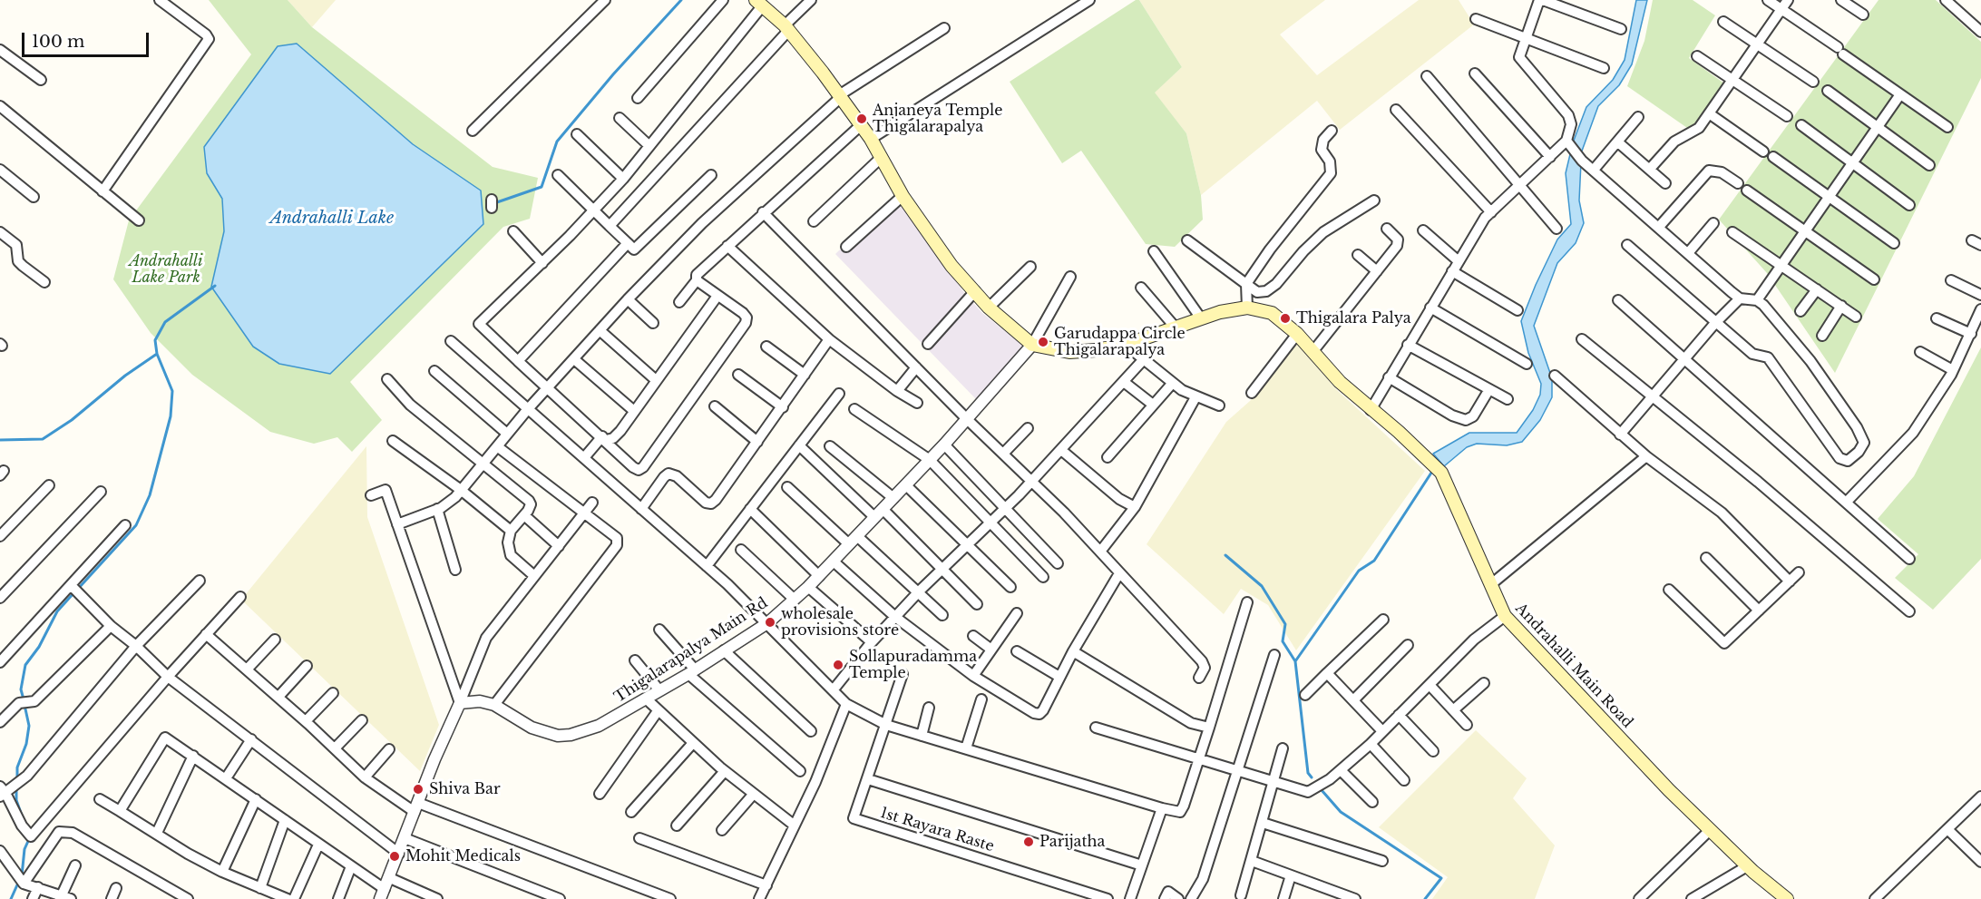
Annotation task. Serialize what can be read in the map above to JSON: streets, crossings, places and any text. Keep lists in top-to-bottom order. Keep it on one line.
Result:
{"streets":{"main road":["Andrahalli Main Road"],"street":["Thigalarapalya Main Rd","1st Rayara Raste"]},"crossings":[["Thigalarapalya Main Rd","Andrahalli Main Road"]],"water":["Andrahalli Lake"],"parks":["Andrahalli Lake Park"],"places":["Anjaneya Temple Thigalarapalya","Thigalara Palya","Garudappa Circle Thigalarapalya","wholesale provisions store","Sollapuradamma Temple","Shiva Bar","Parijatha","Mohit Medicals"],"scale_bar":"100 m"}
